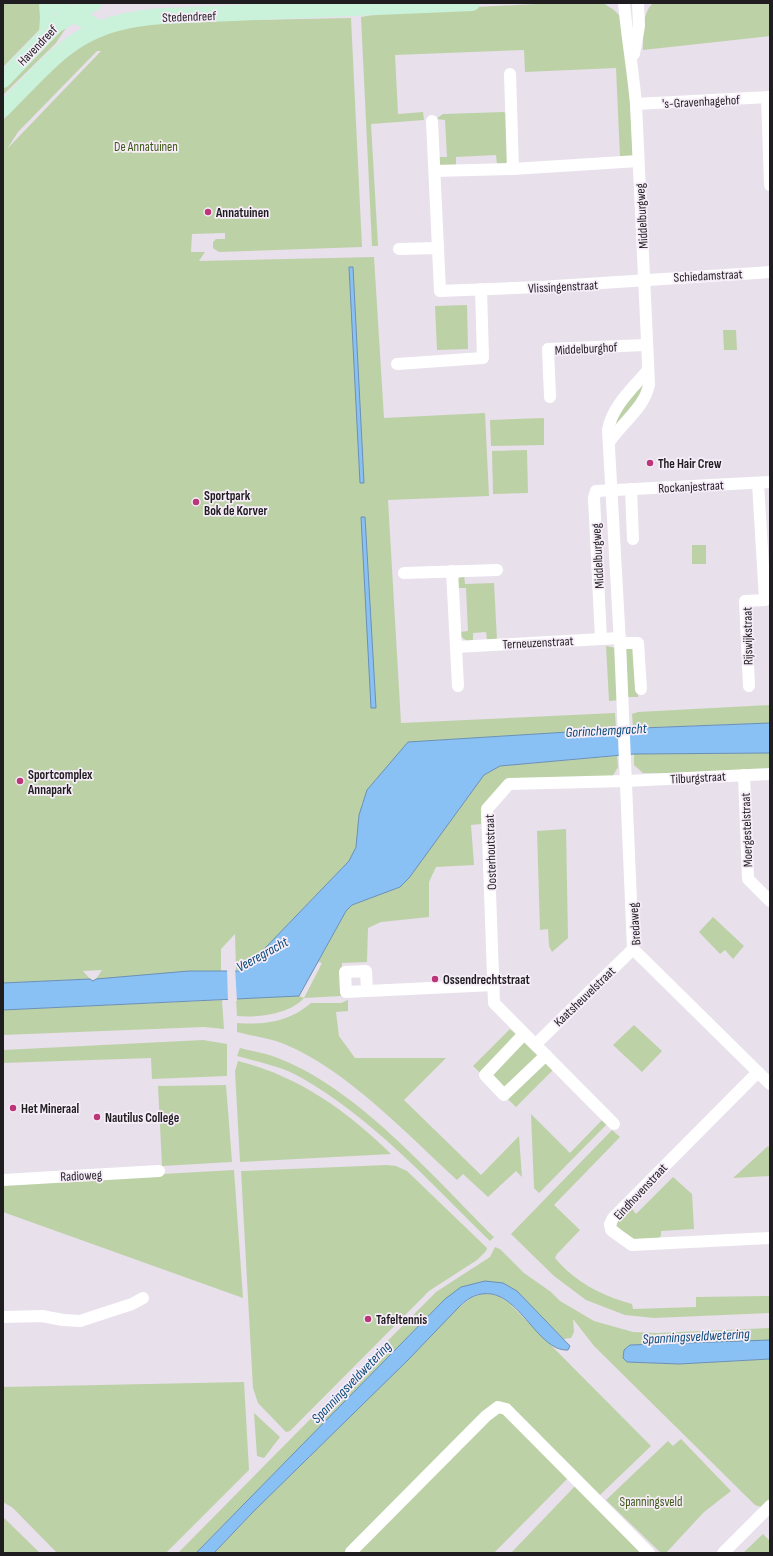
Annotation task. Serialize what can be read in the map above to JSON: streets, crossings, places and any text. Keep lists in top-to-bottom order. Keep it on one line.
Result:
{"streets":{"main road":["Stedendreef","Havendreef"],"street":["'s-Gravenhagehof","Middelburgweg","Schiedamstraat","Vlissingenstraat","Middelburghof","Rockanjestraat","Rijswijkstraat","Terneuzenstraat","Tilburgstraat","Moergestelstraat","Oosterhoutstraat","Bredaweg","Kaatsheuvelstraat","Radioweg","Eindhovenstraat"]},"crossings":[["Stedendreef","Havendreef"],["'s-Gravenhagehof","Middelburgweg"],["Middelburgweg","Schiedamstraat"],["Middelburgweg","Vlissingenstraat"],["Middelburgweg","Middelburghof"],["Middelburgweg","Rockanjestraat"],["Middelburgweg","Terneuzenstraat"],["Middelburgweg","Bredaweg"],["Schiedamstraat","Vlissingenstraat"],["Rockanjestraat","Rijswijkstraat"],["Tilburgstraat","Moergestelstraat"],["Tilburgstraat","Oosterhoutstraat"],["Tilburgstraat","Bredaweg"],["Oosterhoutstraat","Bredaweg"],["Oosterhoutstraat","Kaatsheuvelstraat"],["Bredaweg","Kaatsheuvelstraat"],["Bredaweg","Eindhovenstraat"]],"water":["Gorinchemgracht","Veeregracht","Spanningsveldwetering"],"parks":["De Annatuinen","Spanningsveld"],"places":["Annatuinen","The Hair Crew","Sportpark Bok de Korver","Sportcomplex Annapark","Ossendrechtstraat","Het Mineraal","Nautilus College","Tafeltennis"]}
